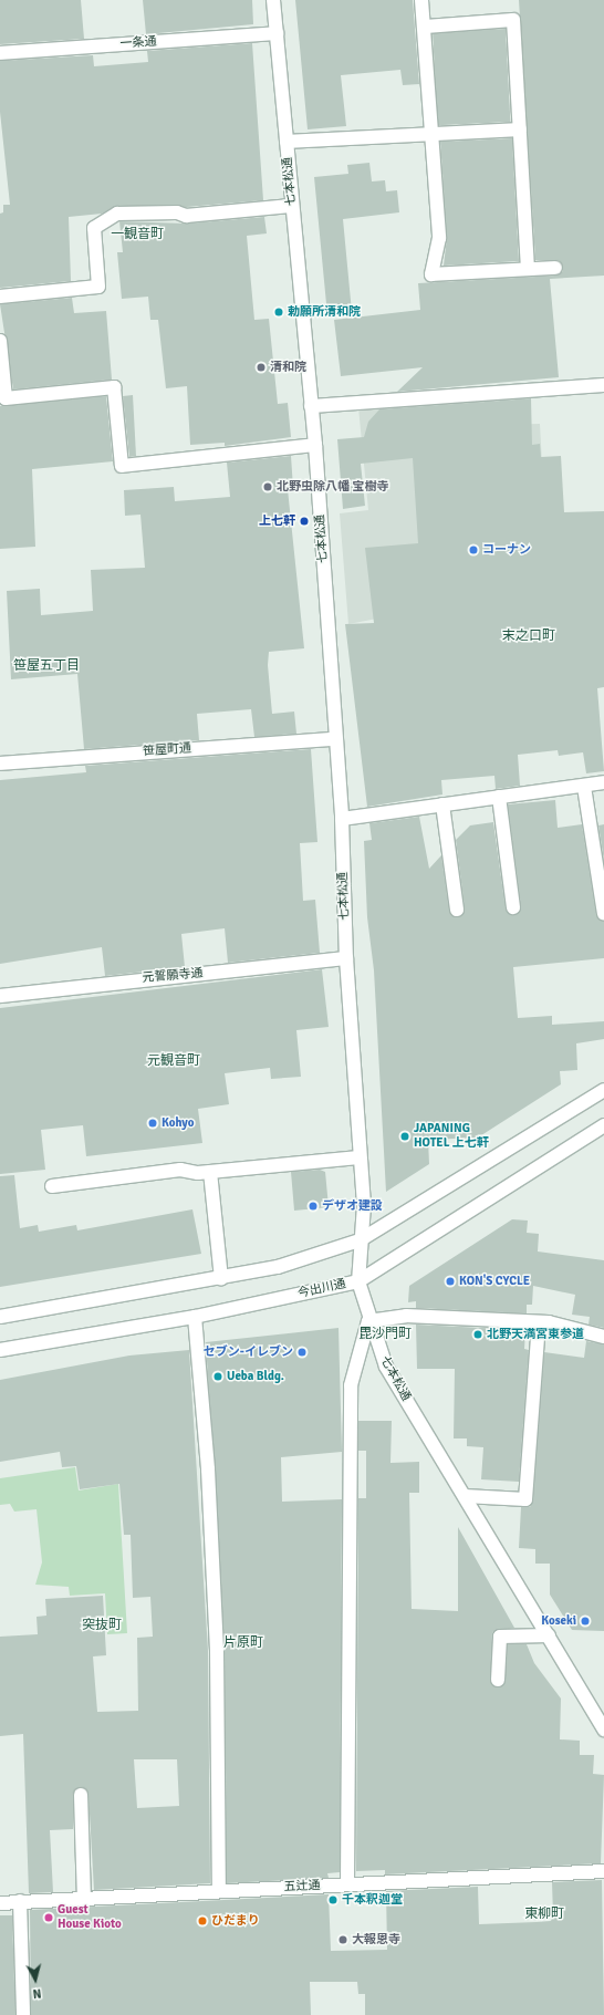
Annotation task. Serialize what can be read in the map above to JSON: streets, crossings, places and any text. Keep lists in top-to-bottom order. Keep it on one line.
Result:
{"streets":{"street":["一条通","七本松通","笹屋町通","元誓願寺通","今出川通","五辻通"]},"crossings":[["一条通","七本松通"],["七本松通","笹屋町通"],["七本松通","元誓願寺通"],["七本松通","今出川通"]],"districts":["一観音町","末之口町","笹屋五丁目","元観音町","毘沙門町","突抜町","片原町","東柳町"],"places":["勅願所清和院","清和院","北野虫除八幡 宝樹寺","上七軒","コーナン","Kohyo","JAPANING HOTEL 上七軒","デザオ建設","KON'S CYCLE","北野天満宮東参道","セブン-イレブン","Ueba Bldg.","Koseki","千本釈迦堂","Guest House Kioto","ひだまり","大報恩寺"],"north":"bottom"}
